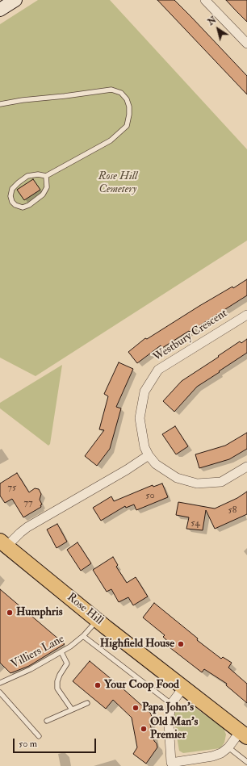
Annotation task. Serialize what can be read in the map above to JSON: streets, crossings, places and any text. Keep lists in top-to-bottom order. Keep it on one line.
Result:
{"streets":{"main road":["Rose Hill"],"street":["Westbury Crescent"],"lane":["Villiers Lane"]},"crossings":[["Rose Hill","Villiers Lane"]],"parks":["Rose Hill Cemetery"],"places":["Humphris","Highfield House","Your Coop Food","Papa John's","Old Man's Premier"],"house_numbers":["75","50","77","58","54"],"scale_bar":"50 m","north":"top left"}
